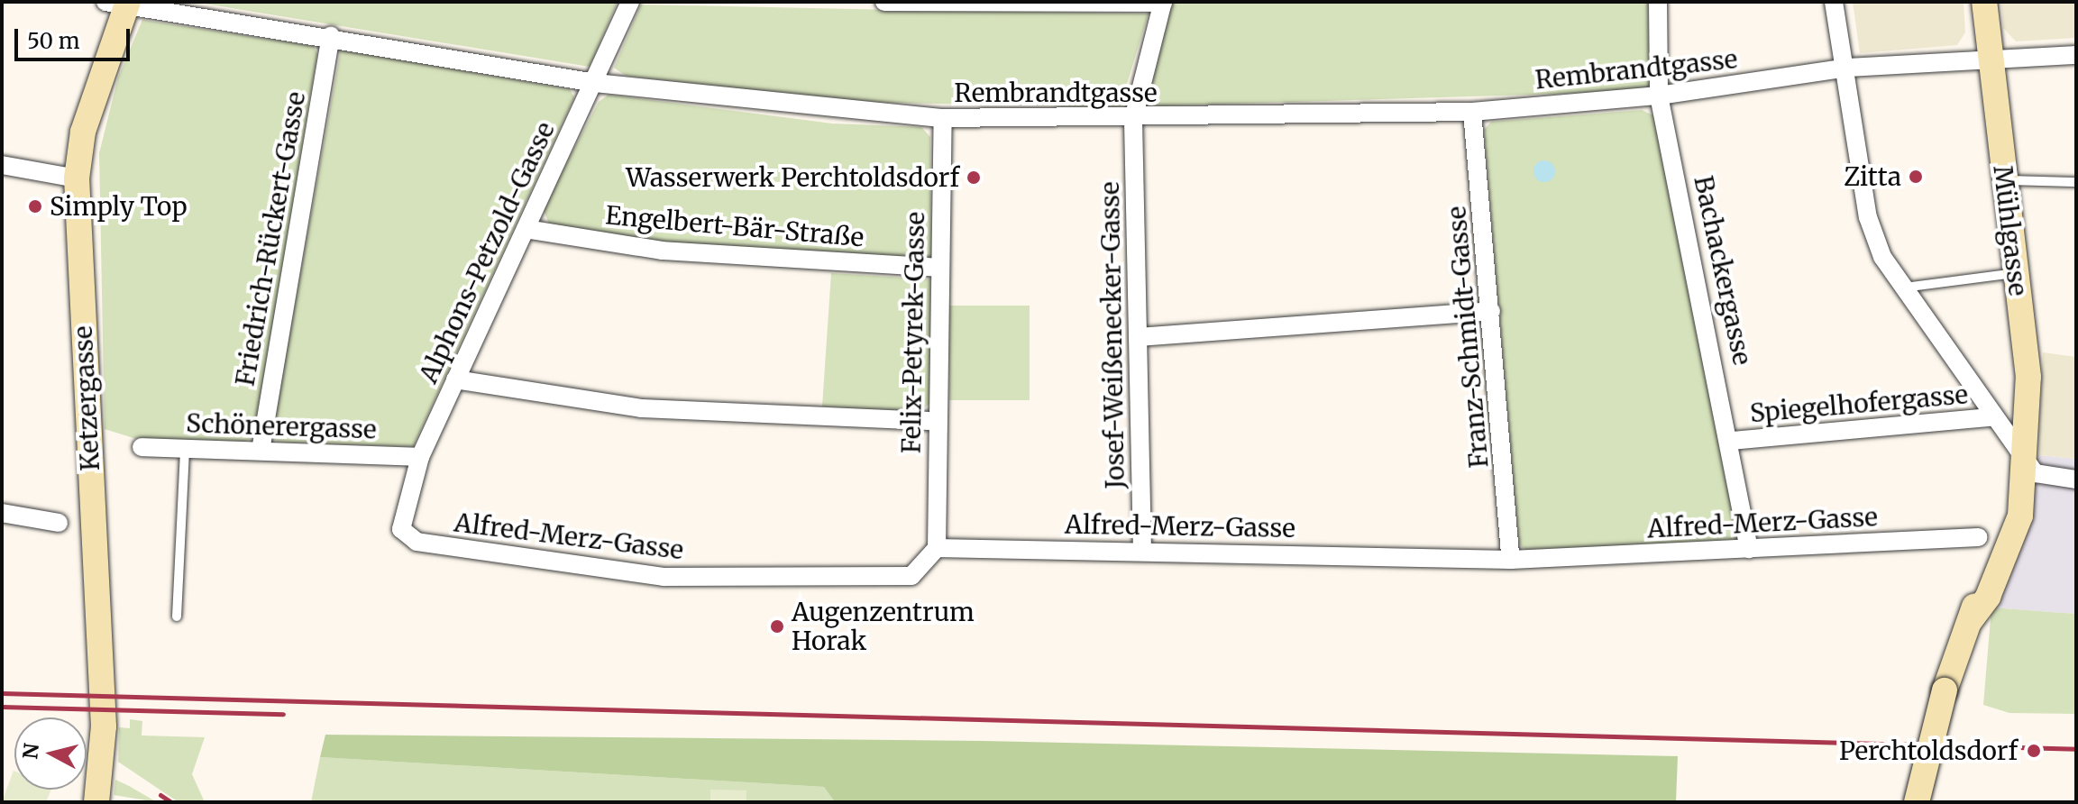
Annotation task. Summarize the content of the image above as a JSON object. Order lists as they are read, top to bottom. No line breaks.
{"streets":{"street":["Rembrandtgasse","Engelbert-Bär-Straße","Mühlgasse","Friedrich-Rückert-Gasse","Alphons-Petzold-Gasse","Bachackergasse","Felix-Petyrek-Gasse","Josef-Weißenecker-Gasse","Franz-Schmidt-Gasse","Ketzergasse","Spiegelhofergasse","Schönerergasse","Alfred-Merz-Gasse"]},"crossings":[["Rembrandtgasse","Mühlgasse"],["Rembrandtgasse","Friedrich-Rückert-Gasse"],["Rembrandtgasse","Alphons-Petzold-Gasse"],["Rembrandtgasse","Bachackergasse"],["Rembrandtgasse","Felix-Petyrek-Gasse"],["Rembrandtgasse","Josef-Weißenecker-Gasse"],["Rembrandtgasse","Franz-Schmidt-Gasse"],["Rembrandtgasse","Ketzergasse"],["Engelbert-Bär-Straße","Alphons-Petzold-Gasse"],["Engelbert-Bär-Straße","Felix-Petyrek-Gasse"],["Friedrich-Rückert-Gasse","Schönerergasse"],["Alphons-Petzold-Gasse","Schönerergasse"],["Alphons-Petzold-Gasse","Alfred-Merz-Gasse"],["Bachackergasse","Spiegelhofergasse"],["Bachackergasse","Alfred-Merz-Gasse"],["Felix-Petyrek-Gasse","Alfred-Merz-Gasse"],["Josef-Weißenecker-Gasse","Alfred-Merz-Gasse"],["Franz-Schmidt-Gasse","Alfred-Merz-Gasse"]],"places":["Zitta","Wasserwerk Perchtoldsdorf","Simply Top","Augenzentrum Horak","Perchtoldsdorf"],"scale_bar":"50 m","north":"left"}
